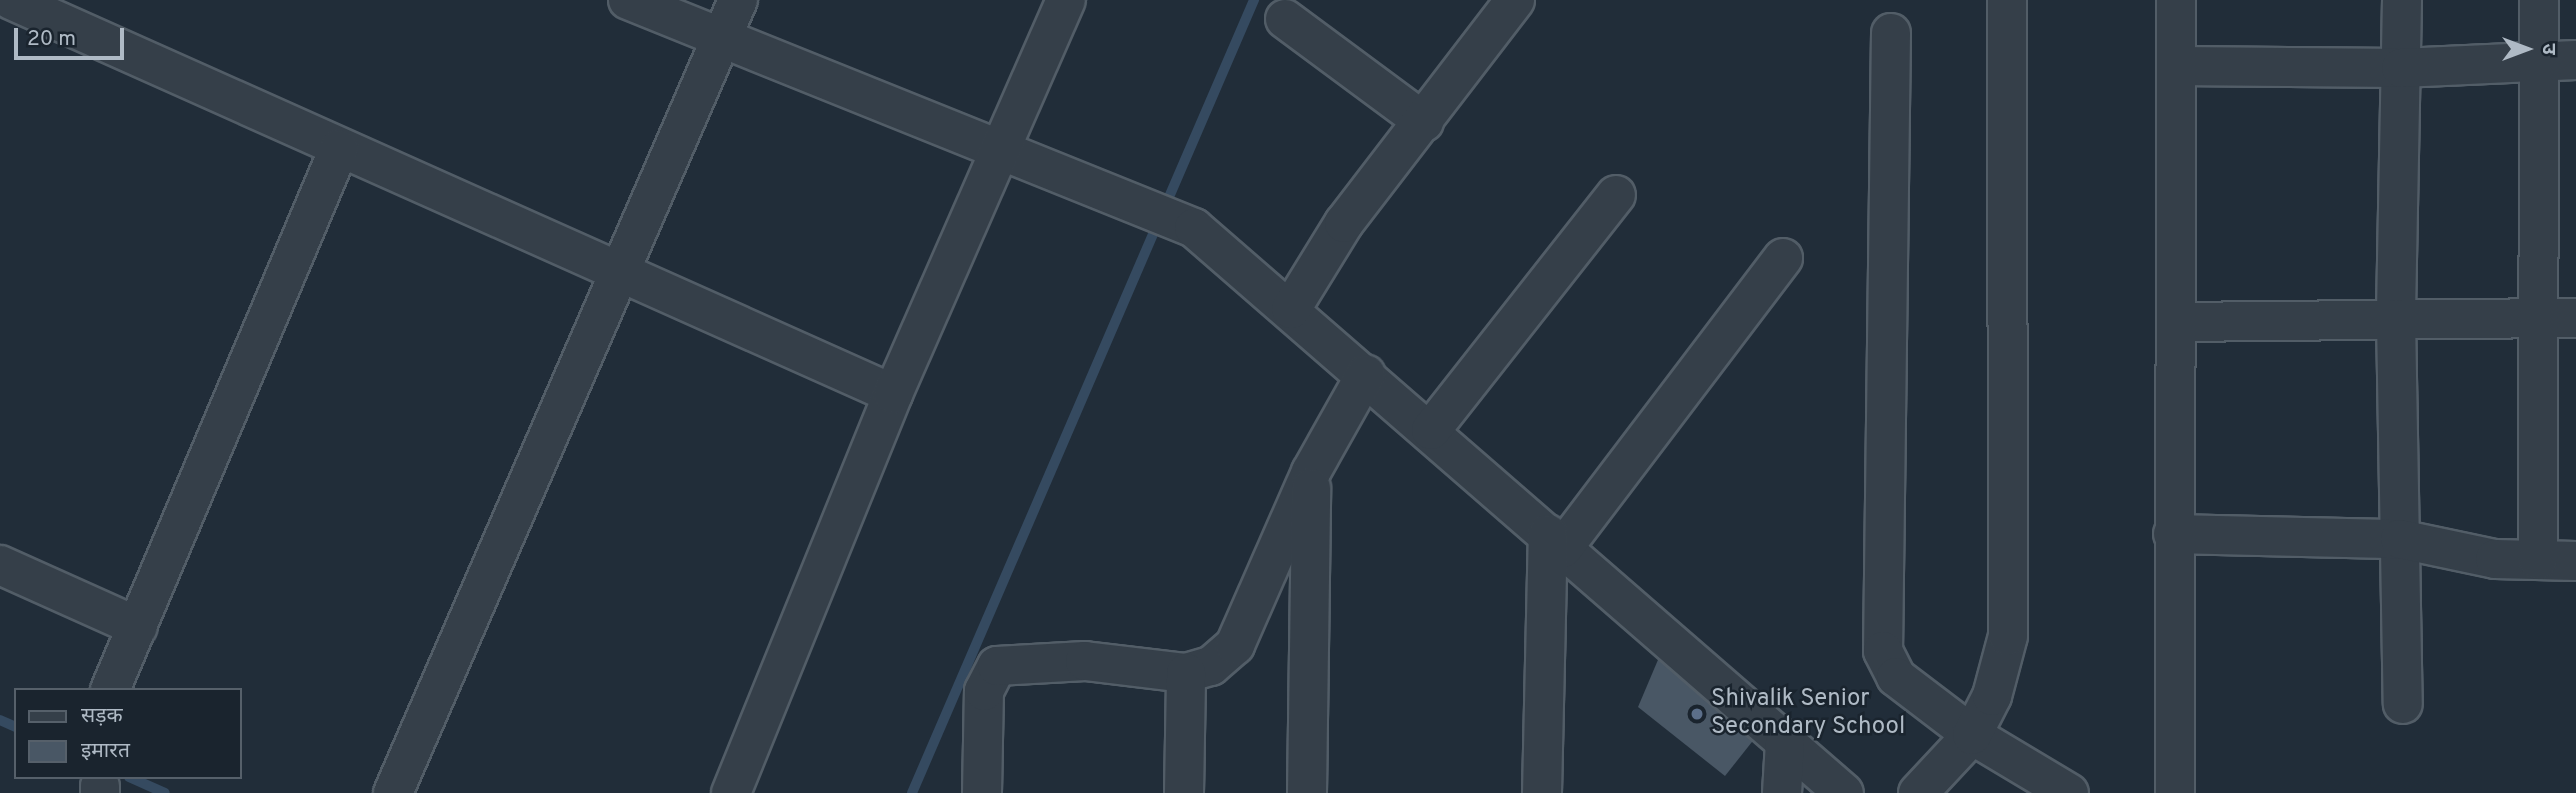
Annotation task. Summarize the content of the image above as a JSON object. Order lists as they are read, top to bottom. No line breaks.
{"places":["Shivalik Senior Secondary School"],"legend":["सड़क","इमारत"],"scale_bar":"20 m","north":"right"}
